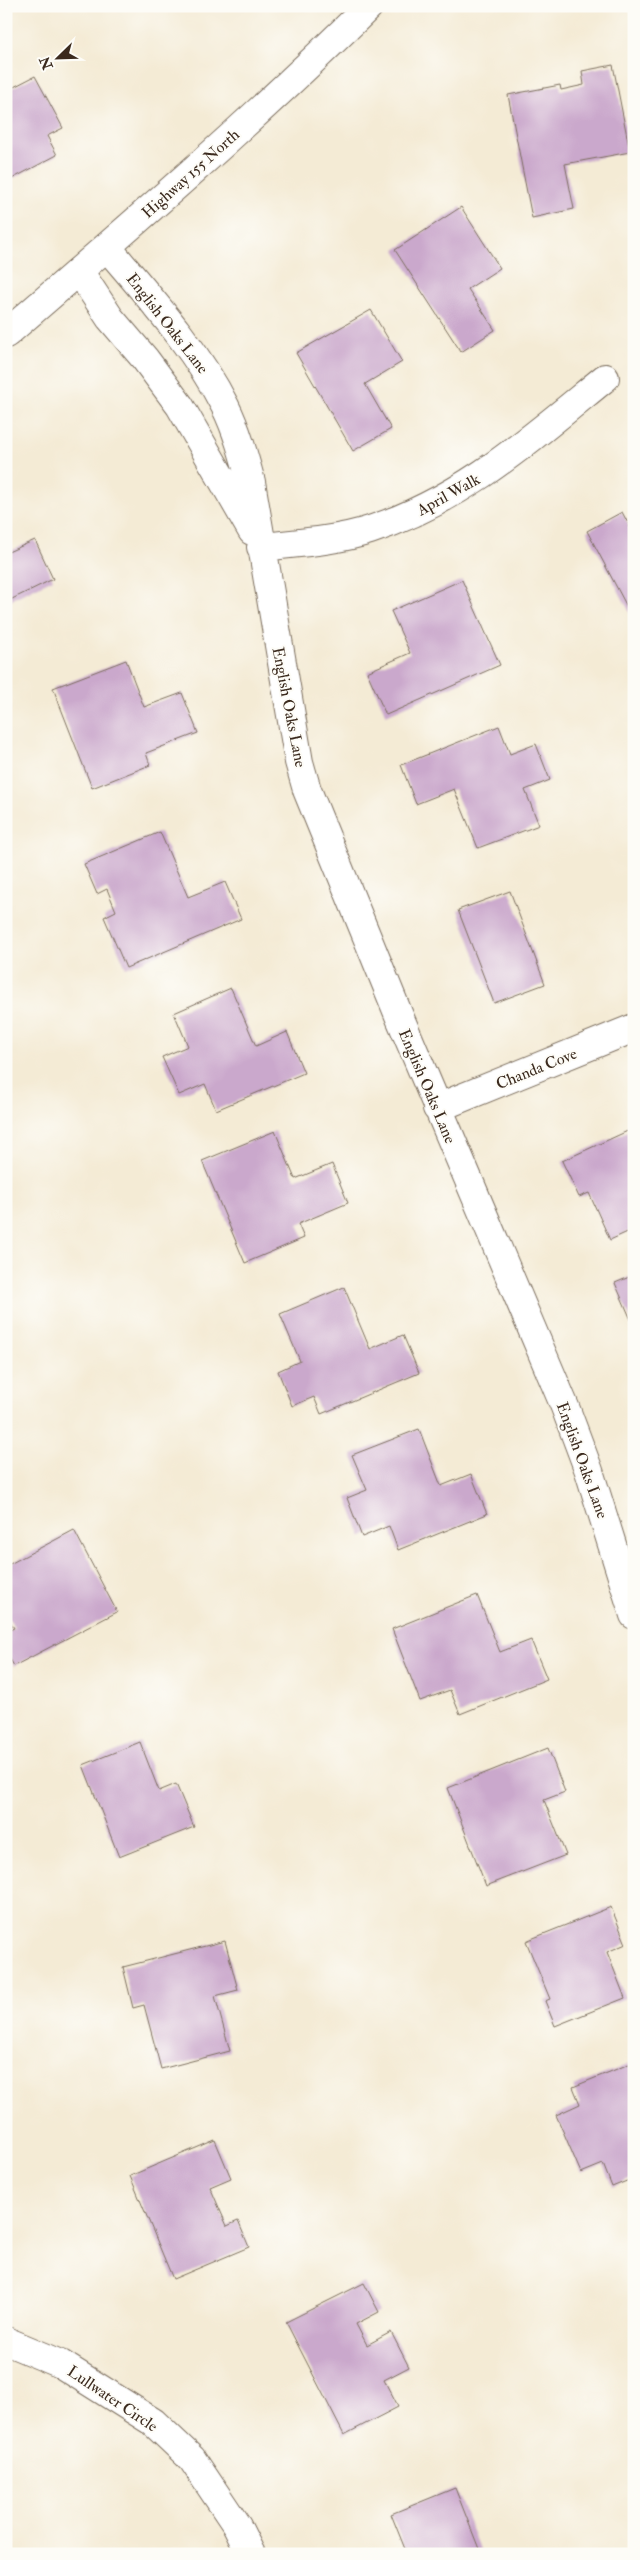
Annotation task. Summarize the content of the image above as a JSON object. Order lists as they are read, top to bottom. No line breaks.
{"streets":{"street":["Highway 155 North","English Oaks Lane","April Walk","Chanda Cove","Lullwater Circle"]},"crossings":[["Highway 155 North","English Oaks Lane"],["English Oaks Lane","April Walk"],["English Oaks Lane","Chanda Cove"]],"north":"bottom left"}
